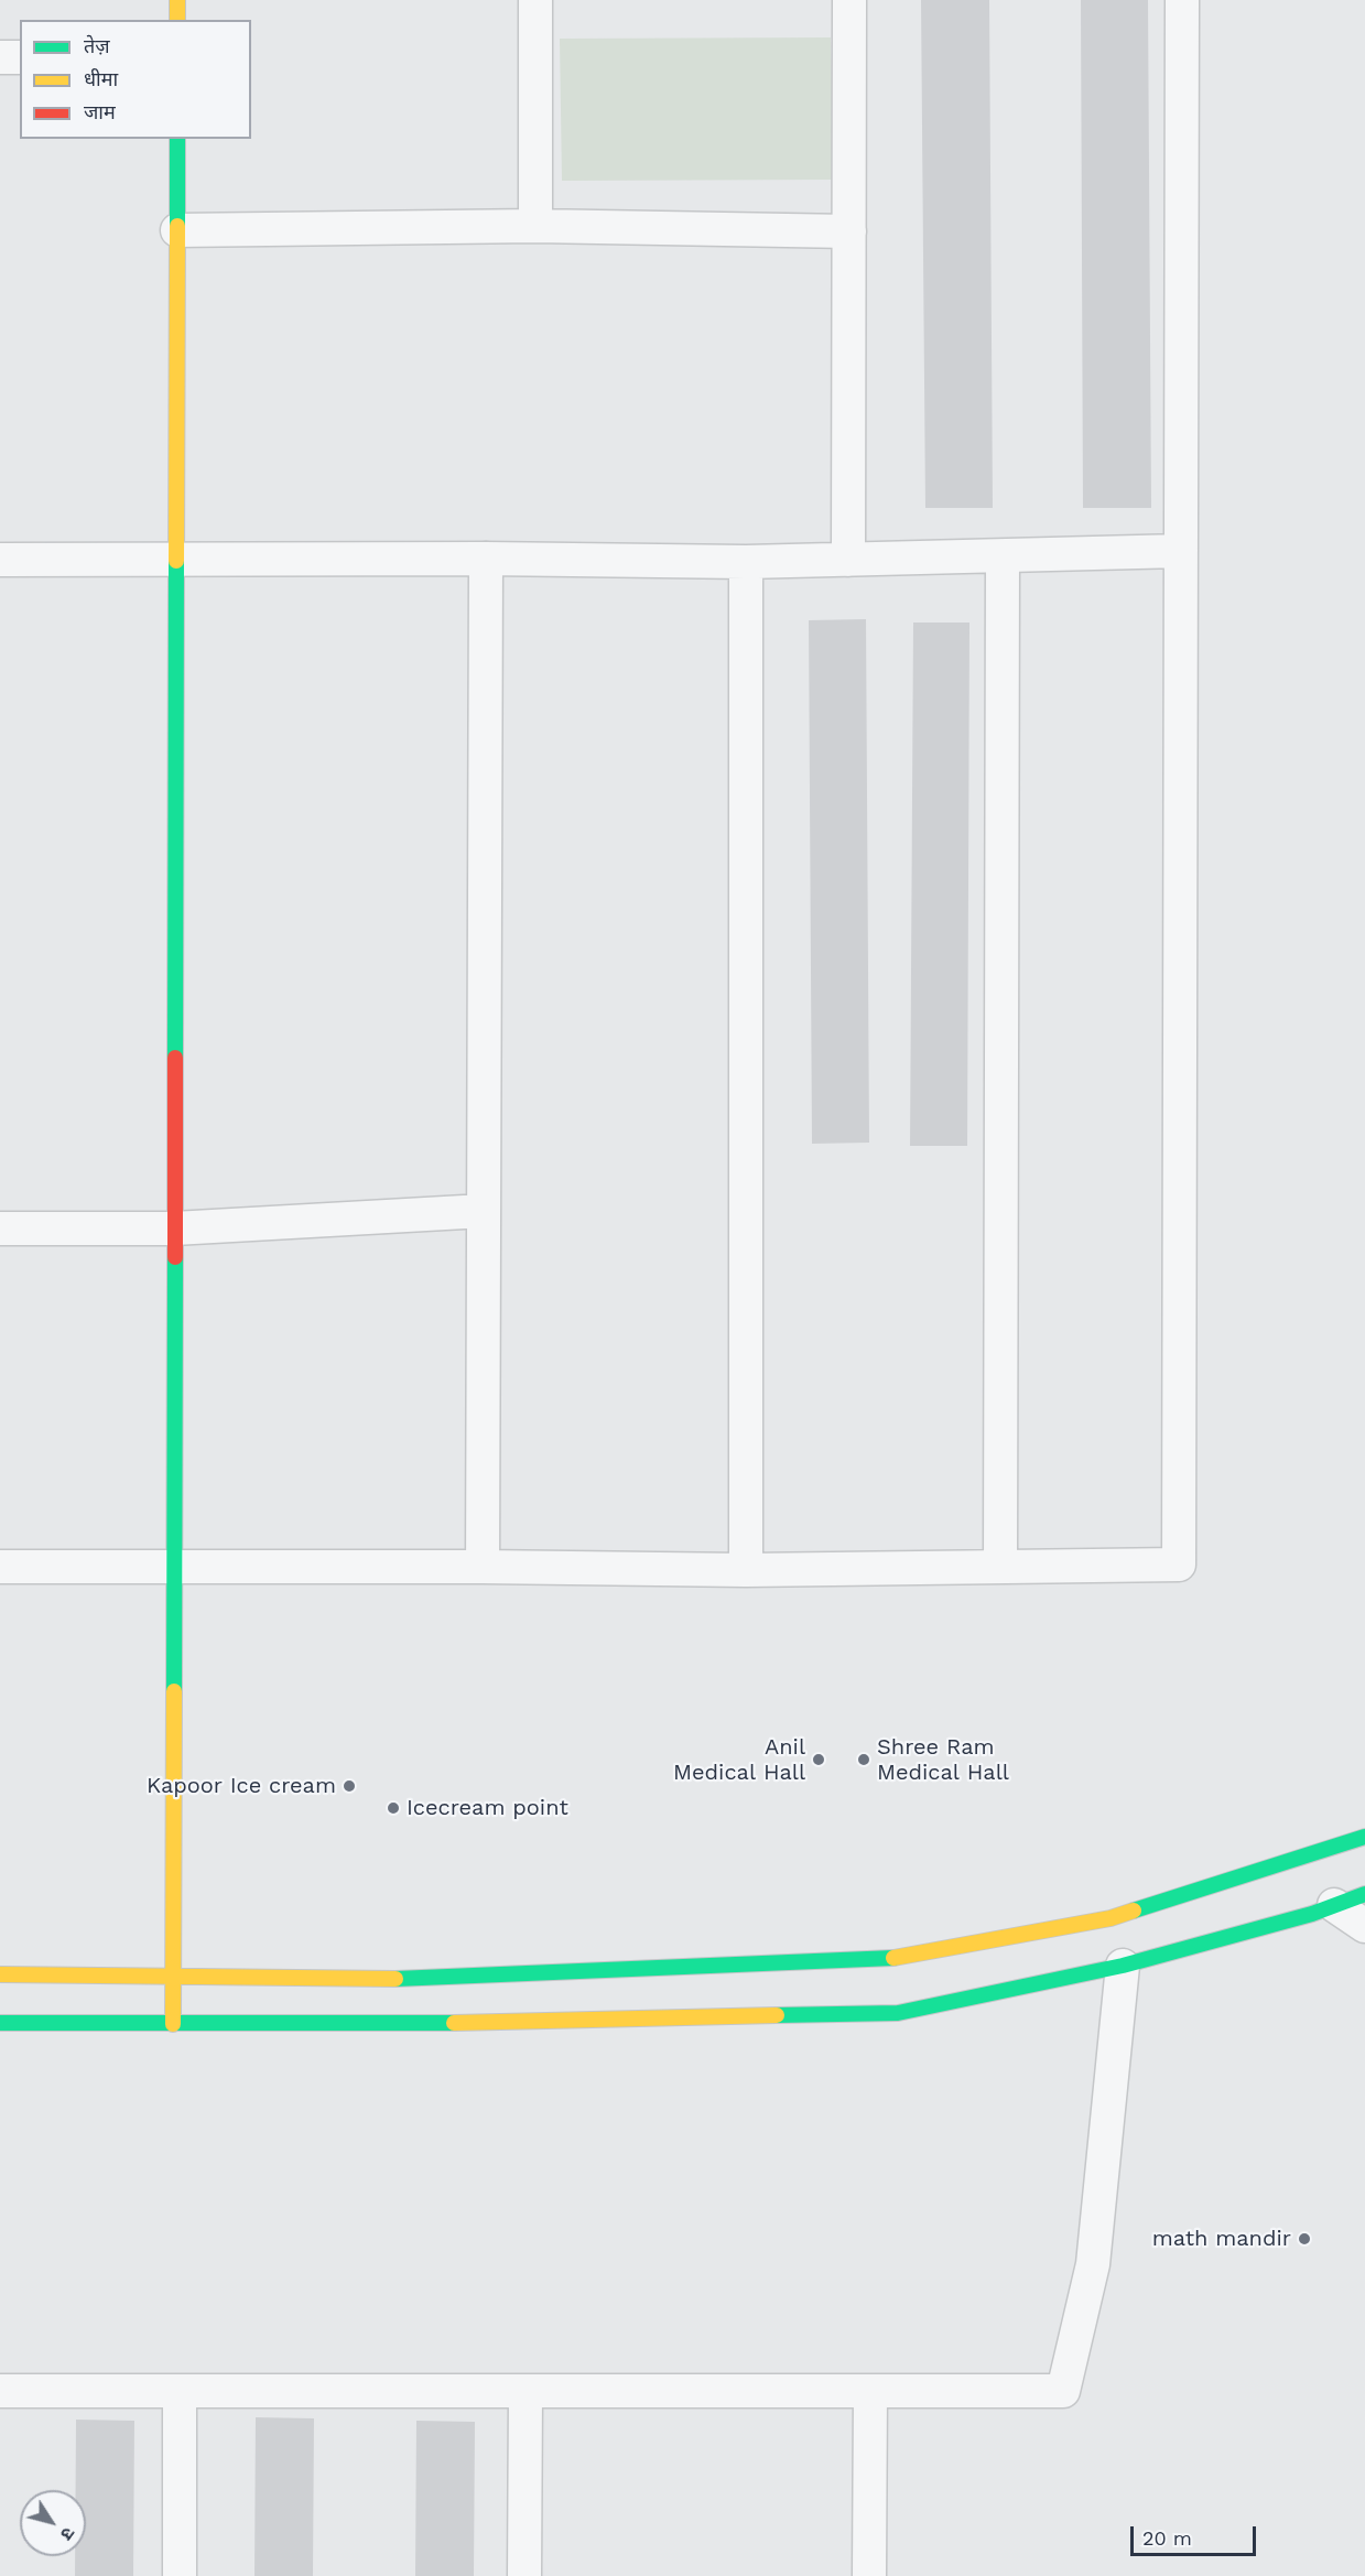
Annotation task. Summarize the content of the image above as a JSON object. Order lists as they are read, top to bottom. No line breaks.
{"places":["Anil Medical Hall","Shree Ram Medical Hall","Kapoor Ice cream","Icecream point","math mandir"],"legend":["तेज़","धीमा","जाम"],"scale_bar":"20 m","north":"bottom right"}
